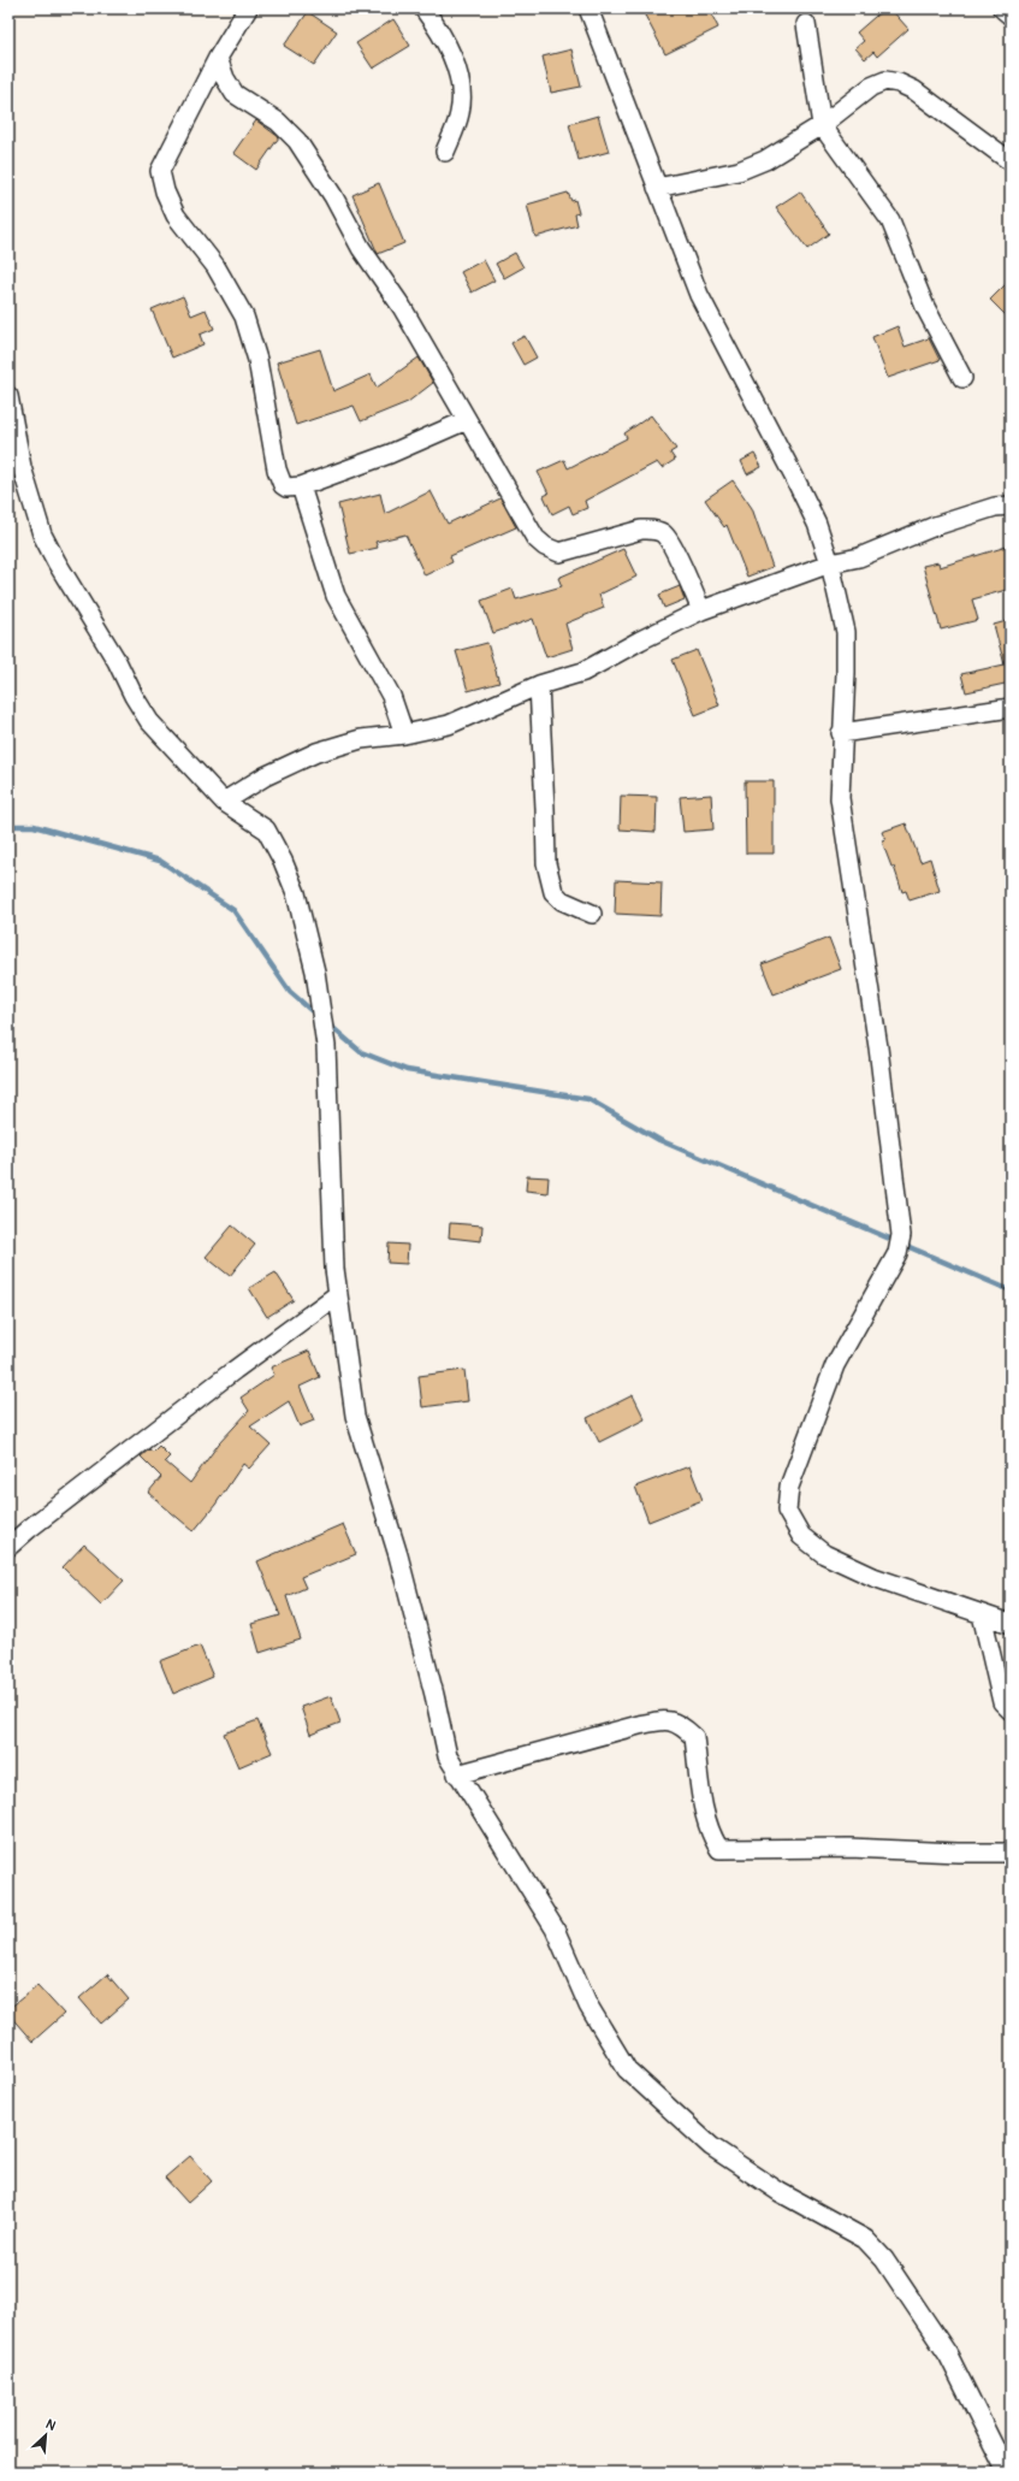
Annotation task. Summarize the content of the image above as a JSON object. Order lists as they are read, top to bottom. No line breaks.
{"north":"top right"}
